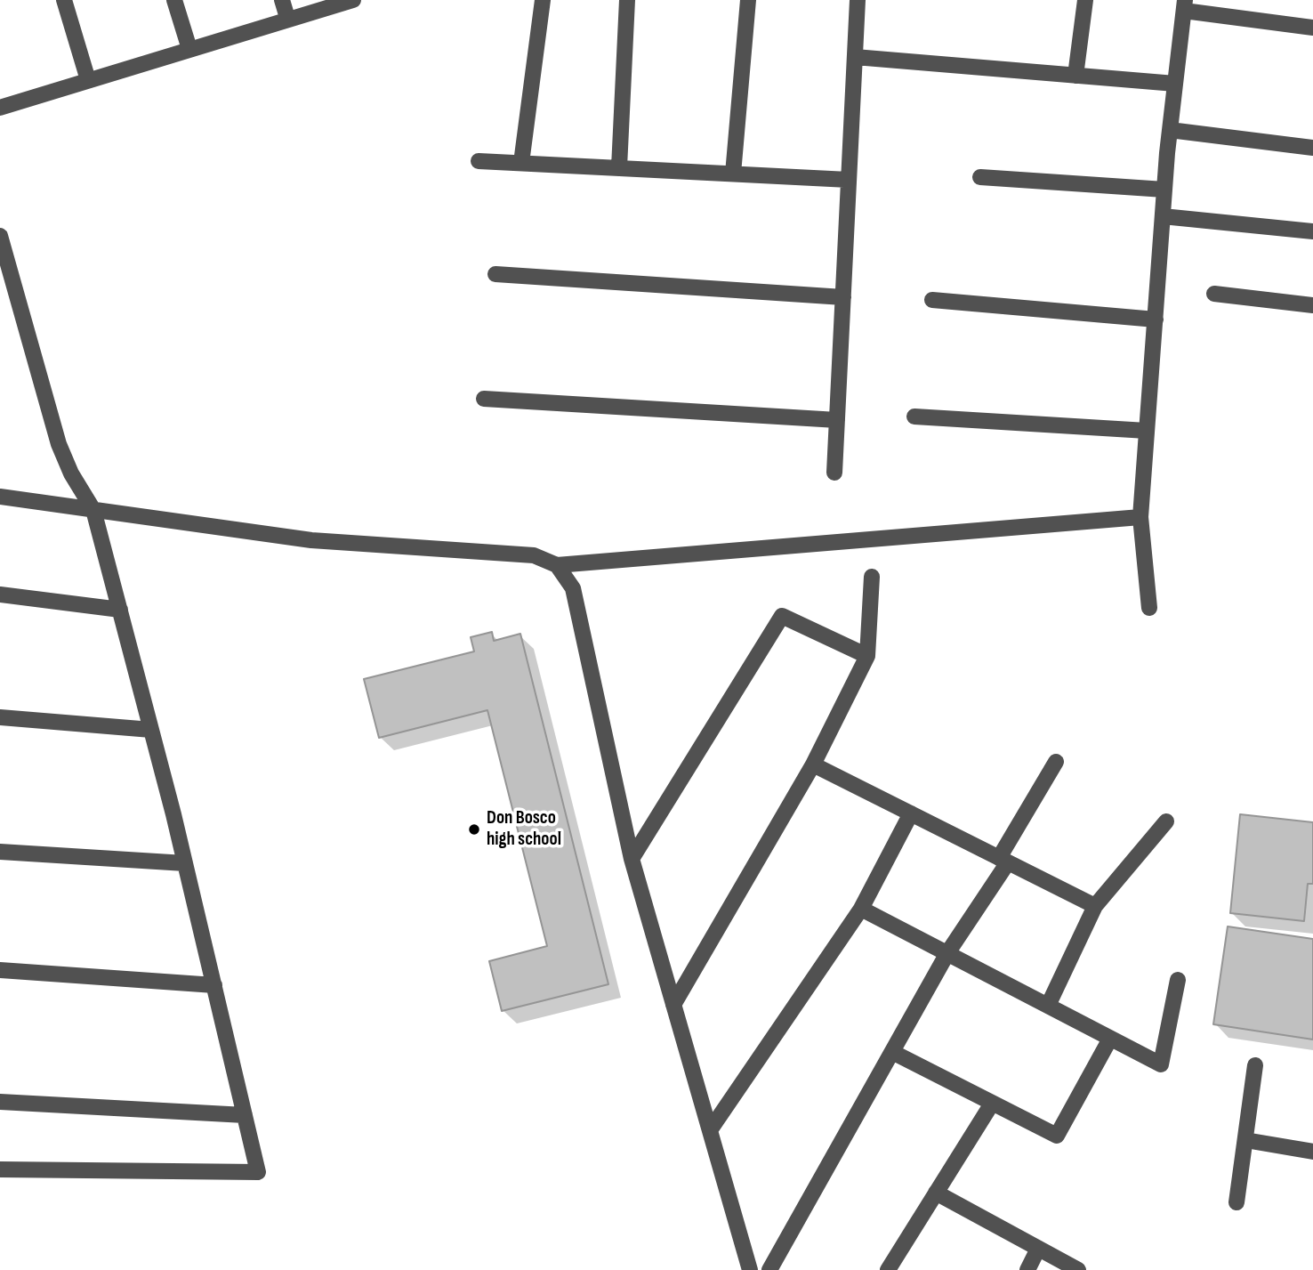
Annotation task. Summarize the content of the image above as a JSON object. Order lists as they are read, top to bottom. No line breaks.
{"places":["Don Bosco high school"]}
